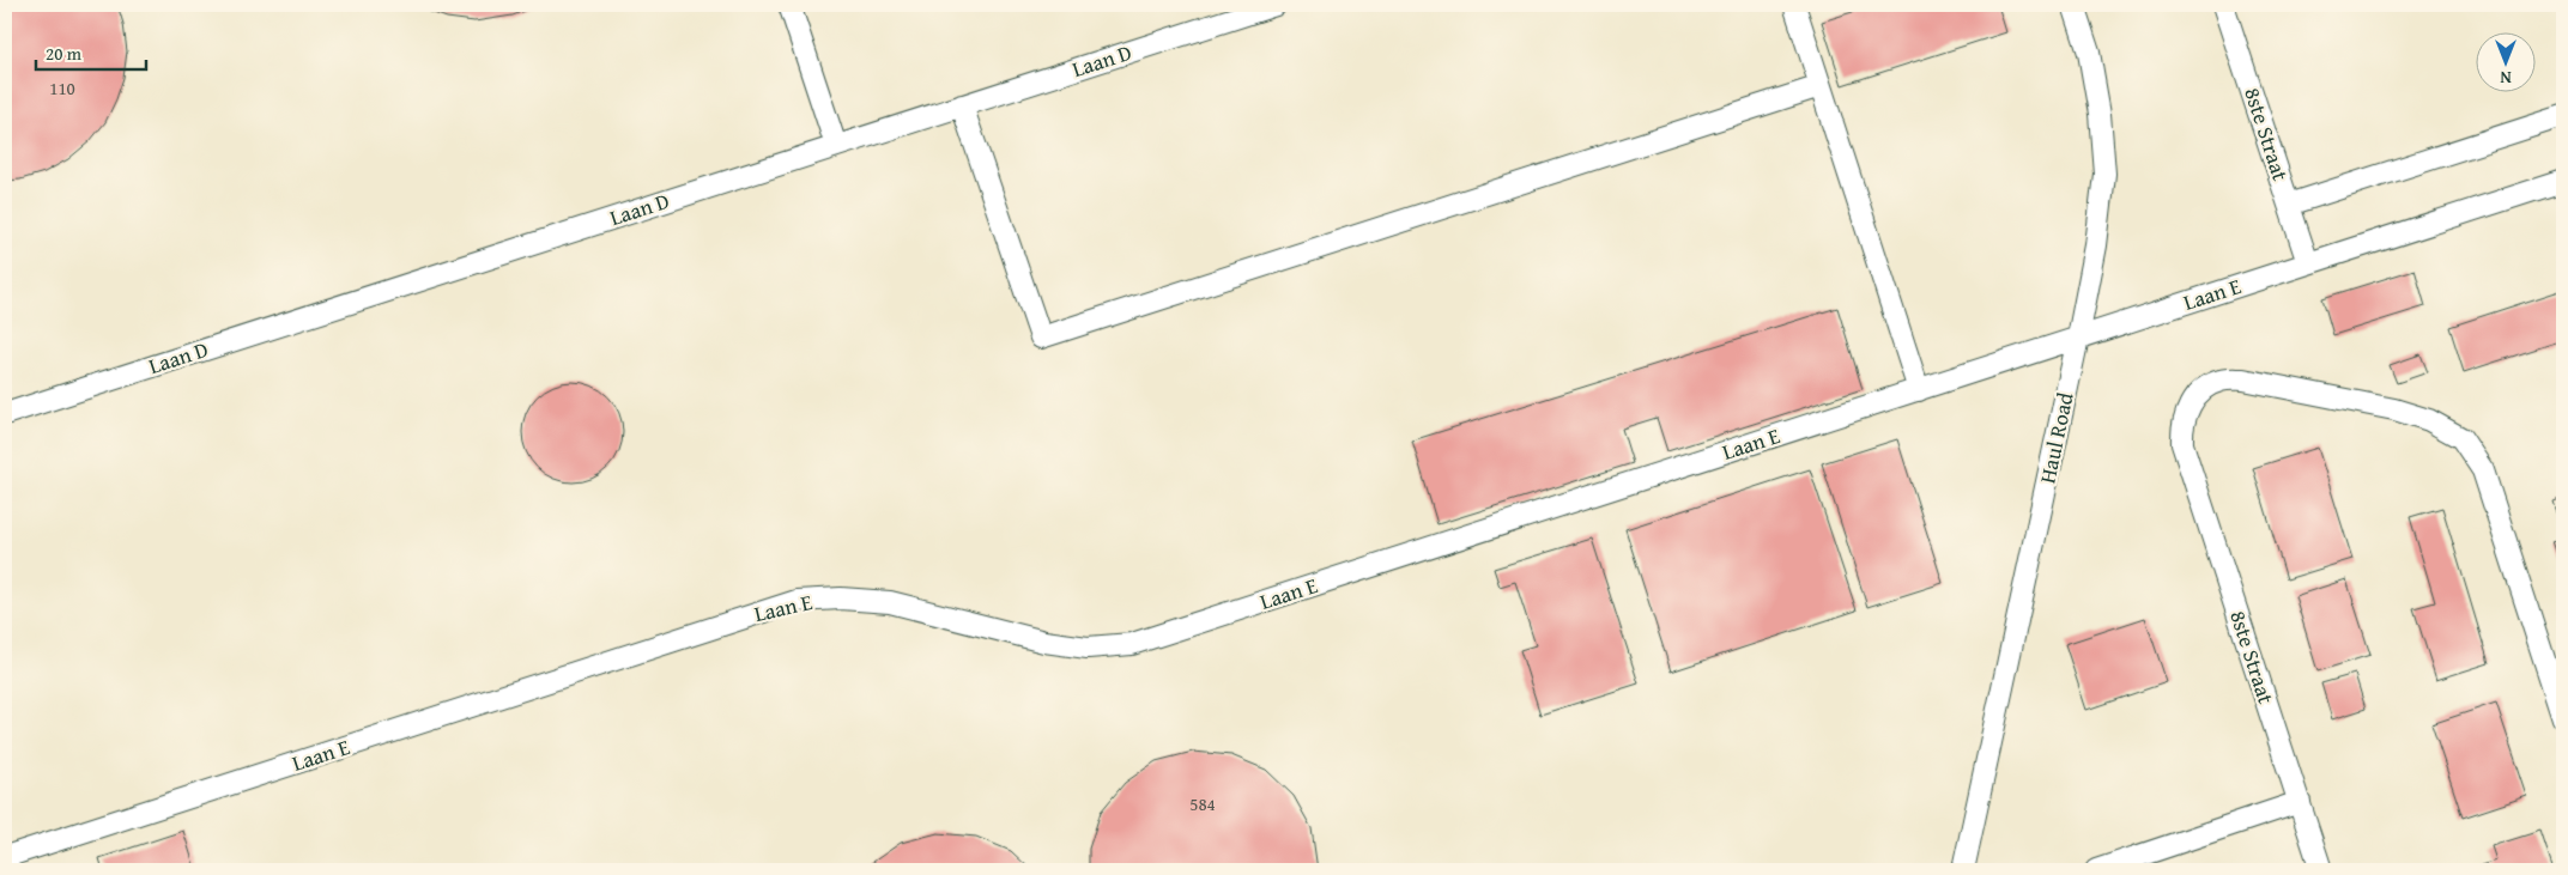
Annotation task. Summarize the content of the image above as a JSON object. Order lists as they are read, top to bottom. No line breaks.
{"streets":{"lane":["Laan D","8ste Straat","Laan E","Haul Road"]},"crossings":[["8ste Straat","Laan E"],["Laan E","Haul Road"]],"house_numbers":["110","584"],"scale_bar":"20 m","north":"bottom"}
